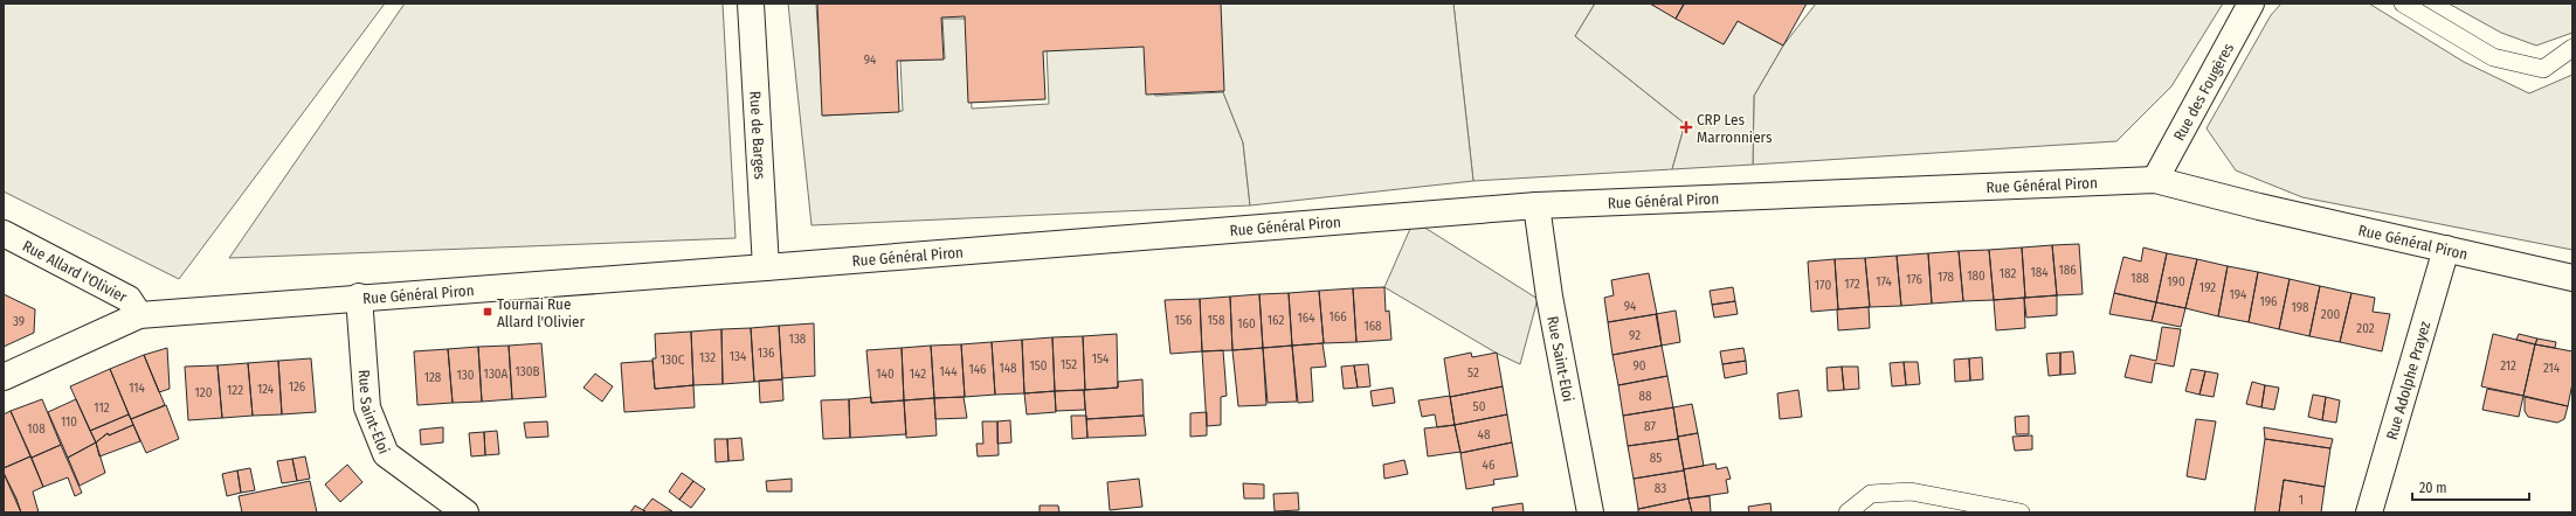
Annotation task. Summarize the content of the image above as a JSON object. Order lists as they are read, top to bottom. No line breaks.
{"streets":{"street":["Rue des Fougères","Rue de Barges","Rue Général Piron","Rue Allard l'Olivier","Rue Saint-Eloi","Rue Adolphe Prayez"]},"crossings":[["Rue des Fougères","Rue Général Piron"],["Rue de Barges","Rue Général Piron"],["Rue Général Piron","Rue Allard l'Olivier"],["Rue Général Piron","Rue Saint-Eloi"],["Rue Général Piron","Rue Adolphe Prayez"]],"places":{"health":["CRP Les Marronniers"],"transit":["Tournai Rue Allard l'Olivier"]},"house_numbers":["94","186","184","182","180","178","188","176","174","190","172","170","192","194","196","94","198","200","166","164","156","158","162","39","160","168","202","92","138","136","134","132","154","130C","152","150","90","212","148","214","146","130B","144","52","130A","140","142","130","128","126","114","124","122","120","88","50","112","110","87","108","48","85","46","83","1"],"scale_bar":"20 m"}
